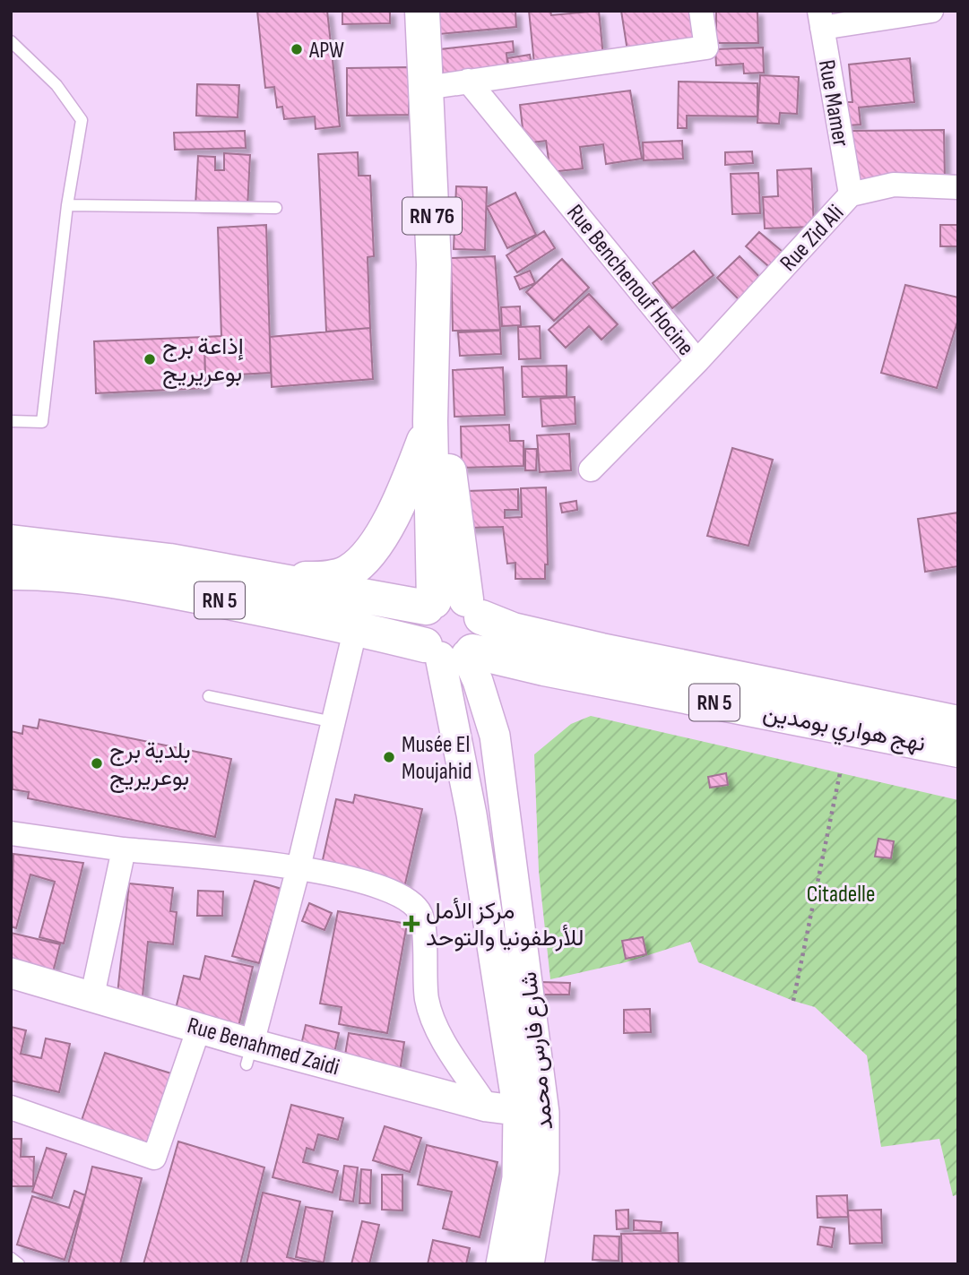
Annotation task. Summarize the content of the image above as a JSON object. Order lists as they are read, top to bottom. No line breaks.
{"streets":{"main road":["RN 76","RN 5","نهج هواري بومدين"],"street":["Rue Mamer","Rue Zid Ali","Rue Benchenouf Hocine","Rue Benahmed Zaidi","شارع فارس محمد"]},"crossings":[["Rue Mamer","Rue Zid Ali"],["Rue Zid Ali","Rue Benchenouf Hocine"],["نهج هواري بومدين","شارع فارس محمد"],["Rue Benahmed Zaidi","شارع فارس محمد"]],"parks":["Citadelle"],"places":{"other":["APW","إذاعة برج بوعريريج","Musée El Moujahid","بلدية برج بوعريريج"],"health":["مركز الأمل للأرطفونيا والتوحد"]}}
